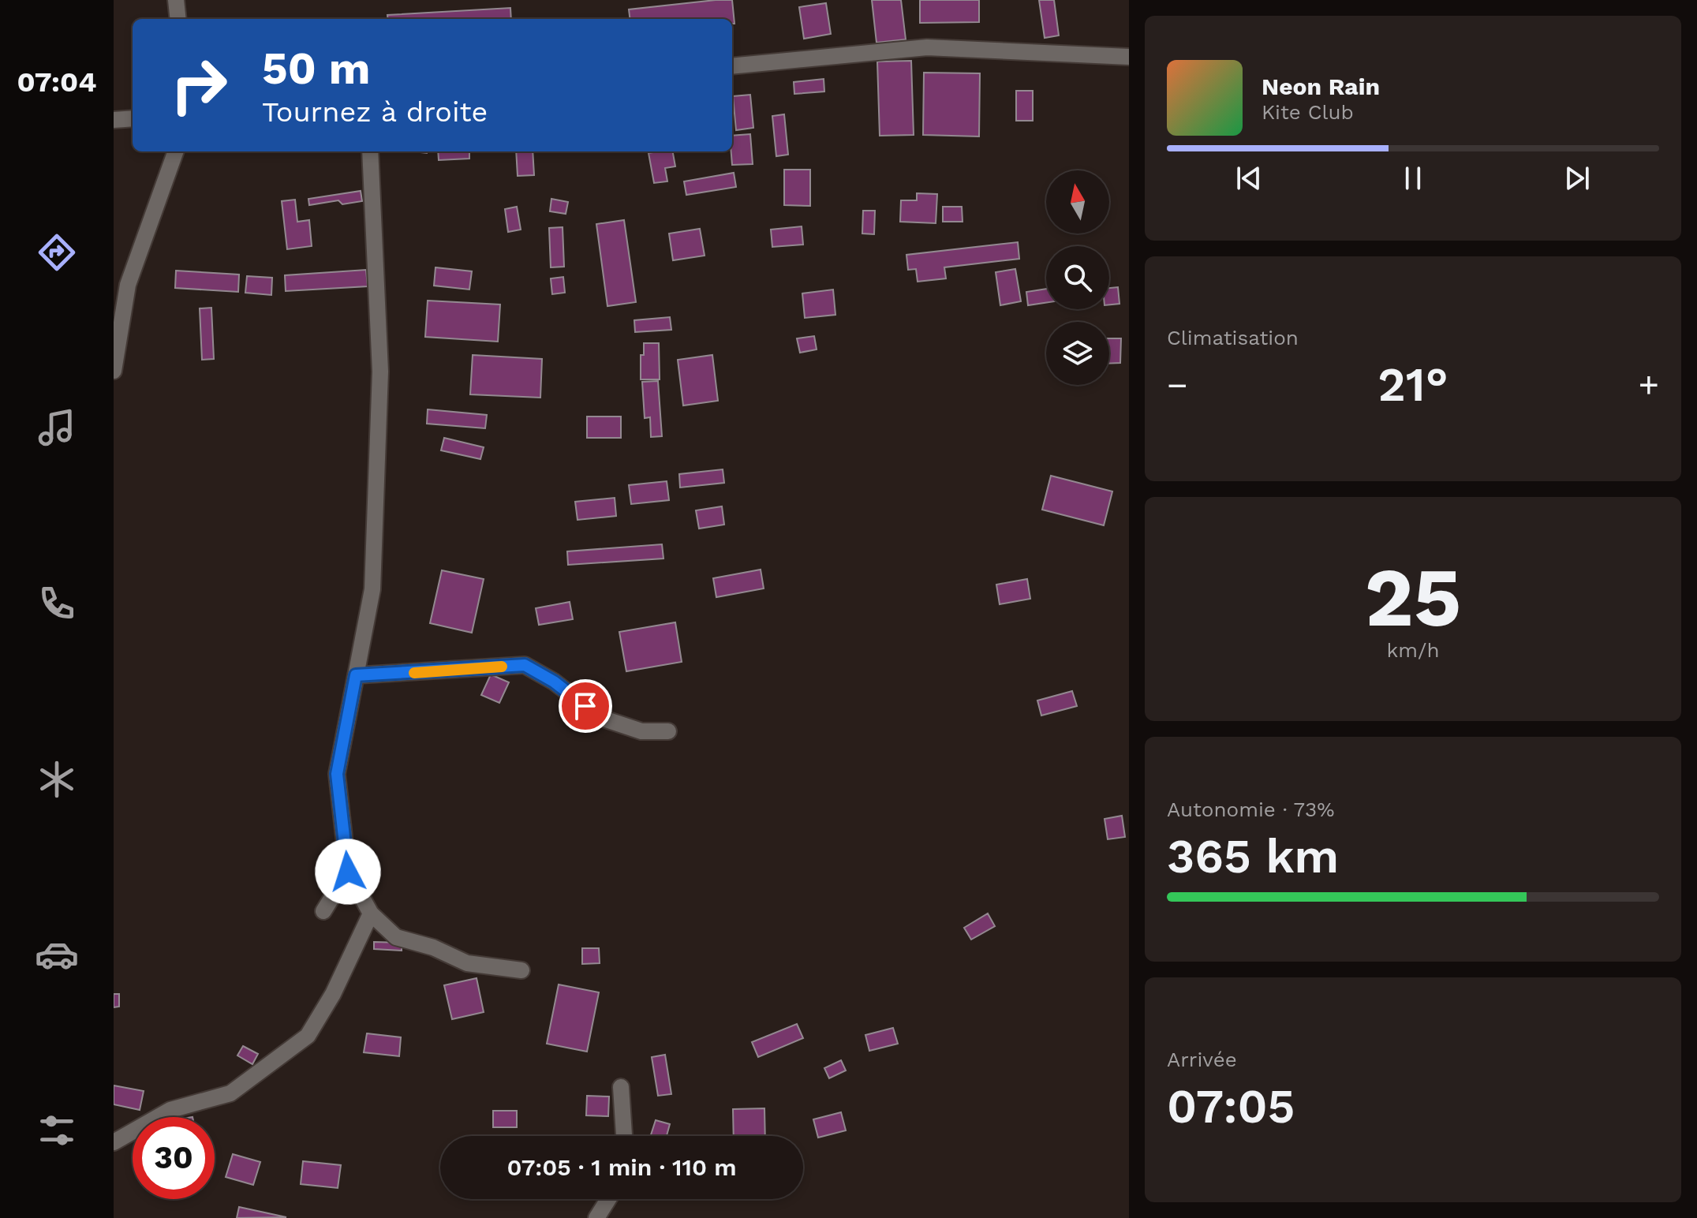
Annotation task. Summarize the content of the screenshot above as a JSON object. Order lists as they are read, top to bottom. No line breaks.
{"north":"top","page":{"tabs":"07:04","turn":["50 m","Tournez à droite"],"song":["Neon Rain","Kite Club"],"tile":["Climatisation",["25","km/h"],["Autonomie · 73%","365 km"],["Arrivée","07:05"]],"heat":["−","21°","+"],"limit":"30","trip":"07:05 · 1 min · 110 m"}}
